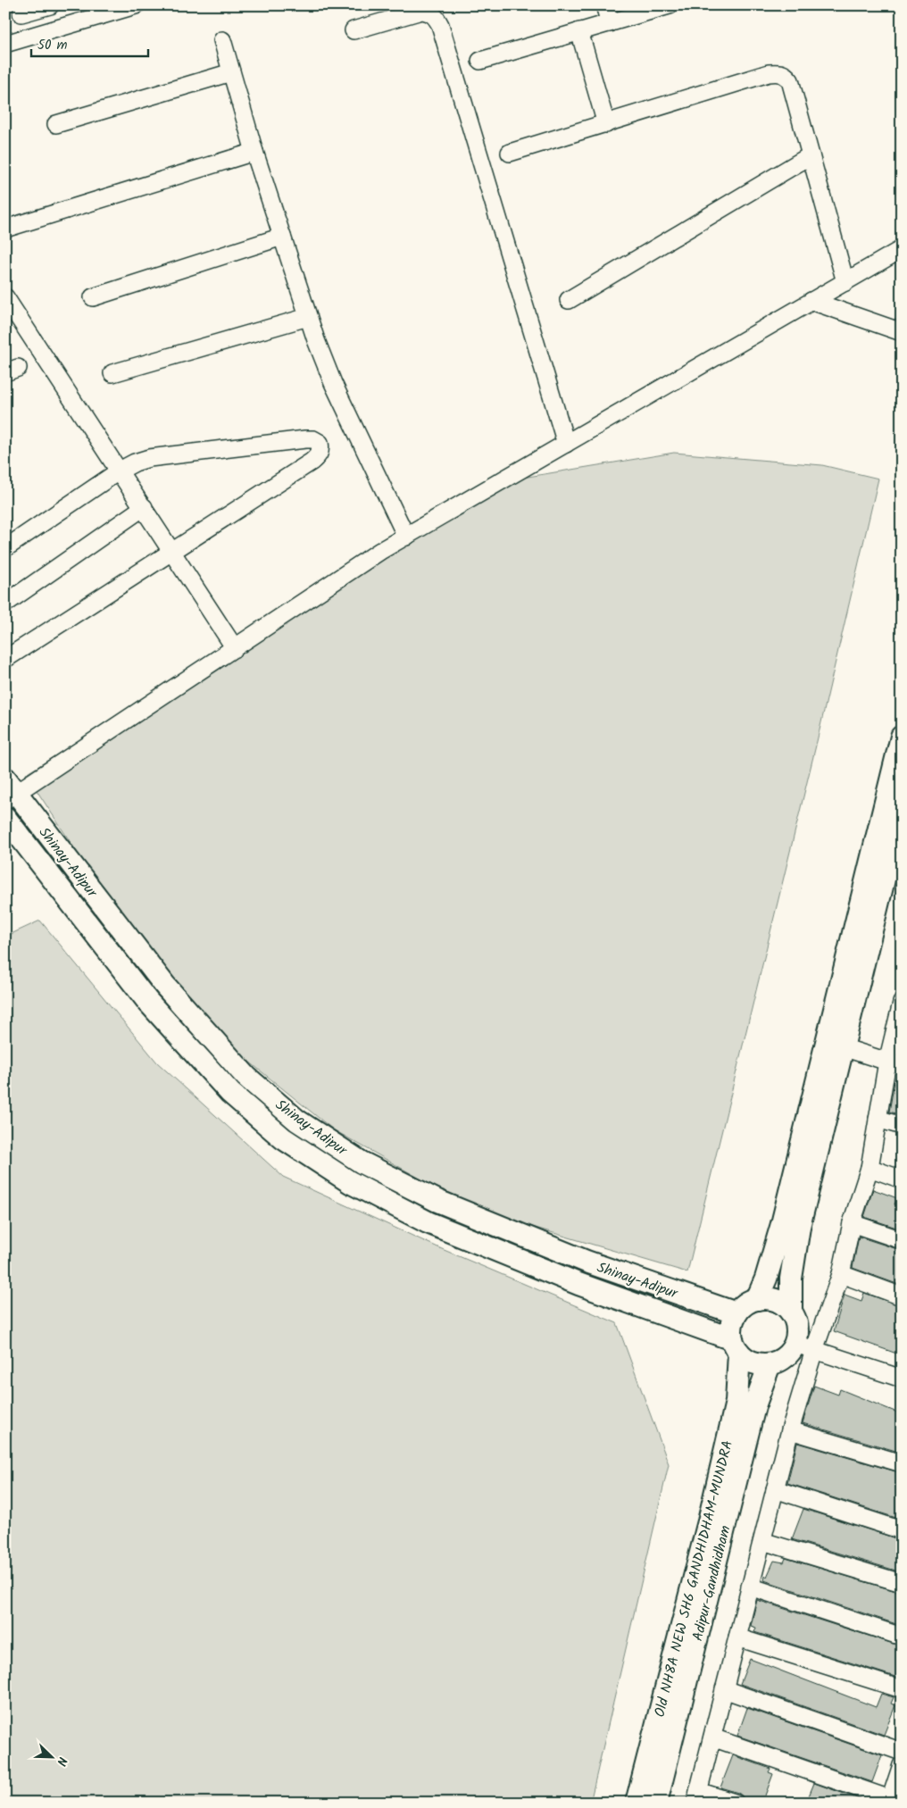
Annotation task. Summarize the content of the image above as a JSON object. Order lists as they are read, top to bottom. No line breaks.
{"streets":{"main road":["Shinay-Adipur","Old NH8A NEW SH6 GANDHIDHAM-MUNDRA","Adipur-Gandhidham"]},"crossings":[["Shinay-Adipur","Old NH8A NEW SH6 GANDHIDHAM-MUNDRA"],["Shinay-Adipur","Adipur-Gandhidham"],["Old NH8A NEW SH6 GANDHIDHAM-MUNDRA","Adipur-Gandhidham"]],"scale_bar":"50 m","north":"bottom right"}
